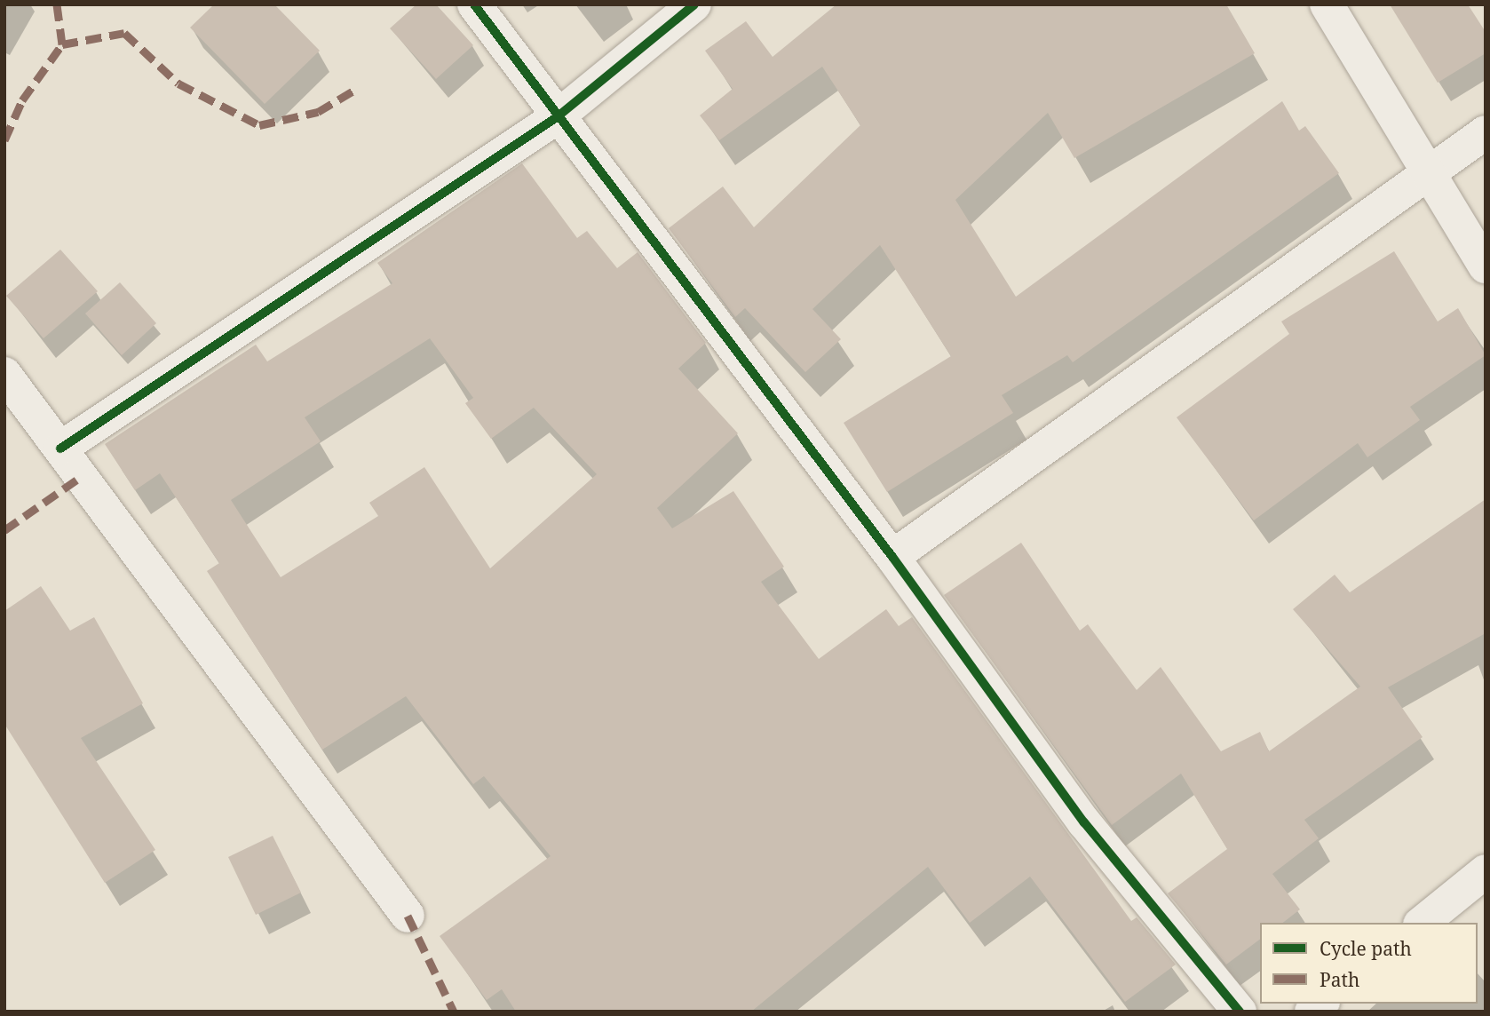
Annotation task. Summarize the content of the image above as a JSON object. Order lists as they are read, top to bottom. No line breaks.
{"legend":["Cycle path","Path"]}
